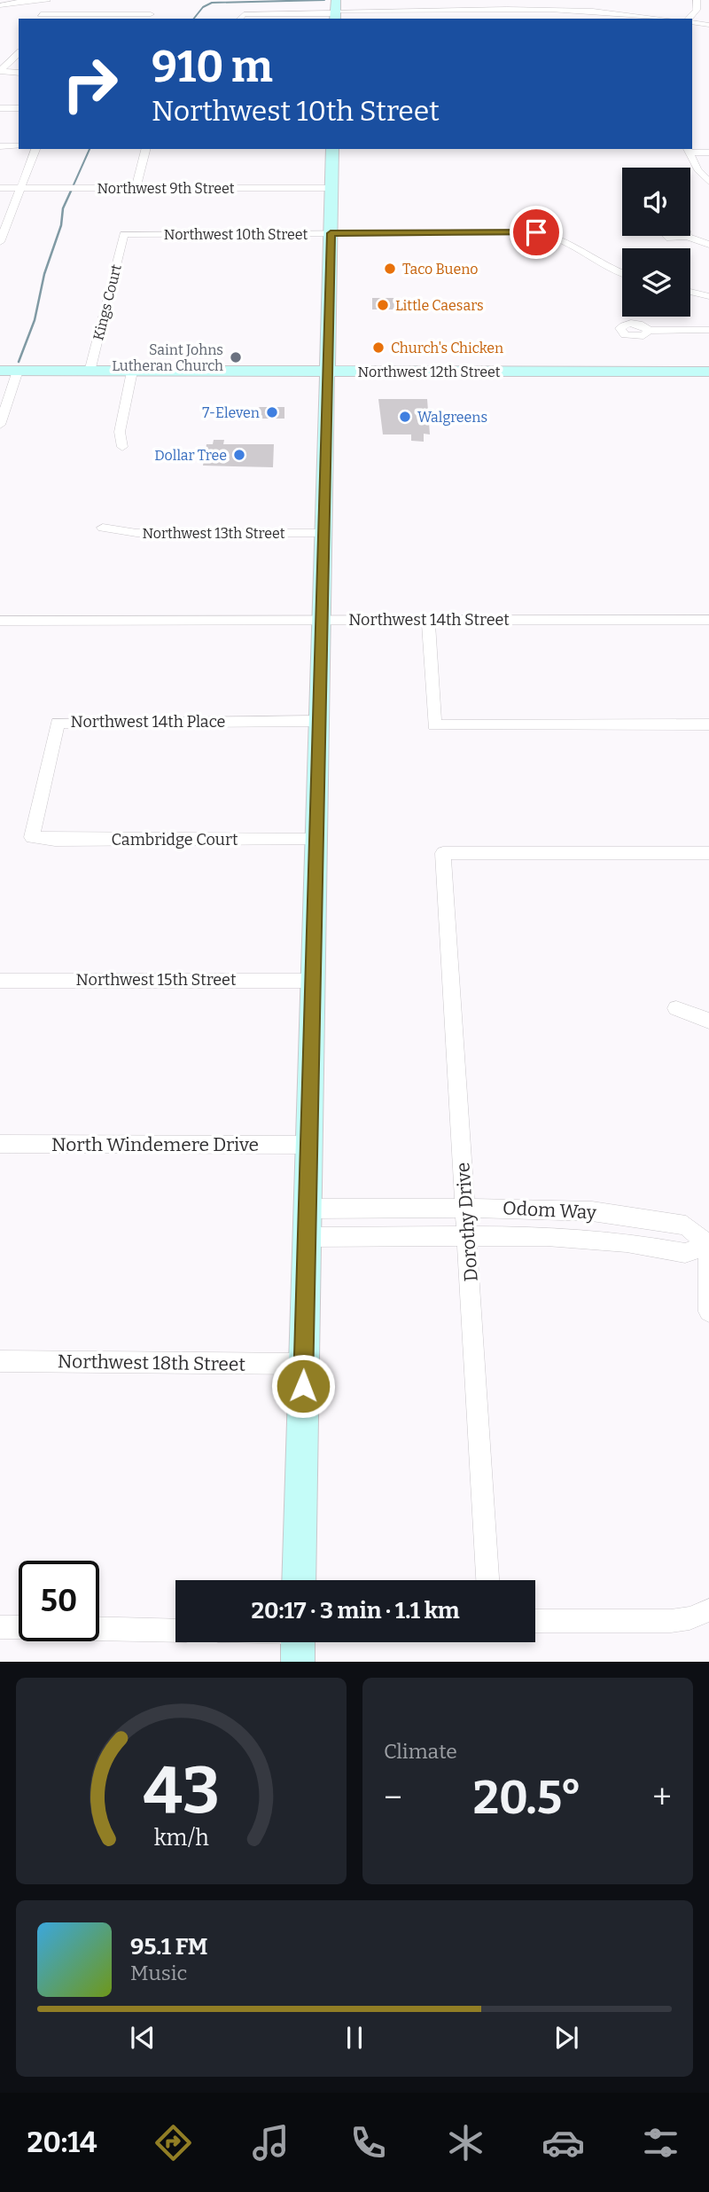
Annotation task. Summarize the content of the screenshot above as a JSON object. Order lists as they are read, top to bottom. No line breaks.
{"streets":{"main road":["Northwest 12th Street"],"street":["Northwest 9th Street","Northwest 10th Street","Kings Court","Northwest 13th Street","Northwest 14th Street","Northwest 14th Place","Cambridge Court","Northwest 15th Street","North Windemere Drive","Odom Way","Dorothy Drive","Northwest 18th Street"]},"crossings":[["Northwest 10th Street","Kings Court"],["Kings Court","Northwest 12th Street"],["Northwest 14th Place","Cambridge Court"],["Odom Way","Dorothy Drive"]],"places":["Taco Bueno","Little Caesars","Church's Chicken","Saint Johns Lutheran Church","7-Eleven","Walgreens","Dollar Tree"],"page":{"turn":["910 m","Northwest 10th Street"],"limit":"50","trip":"20:17 · 3 min · 1.1 km","tile":"Climate","heat":["−","20.5°","+"],"song":["95.1 FM","Music"],"tabs":"20:14","gauge":["43","km/h"]}}
